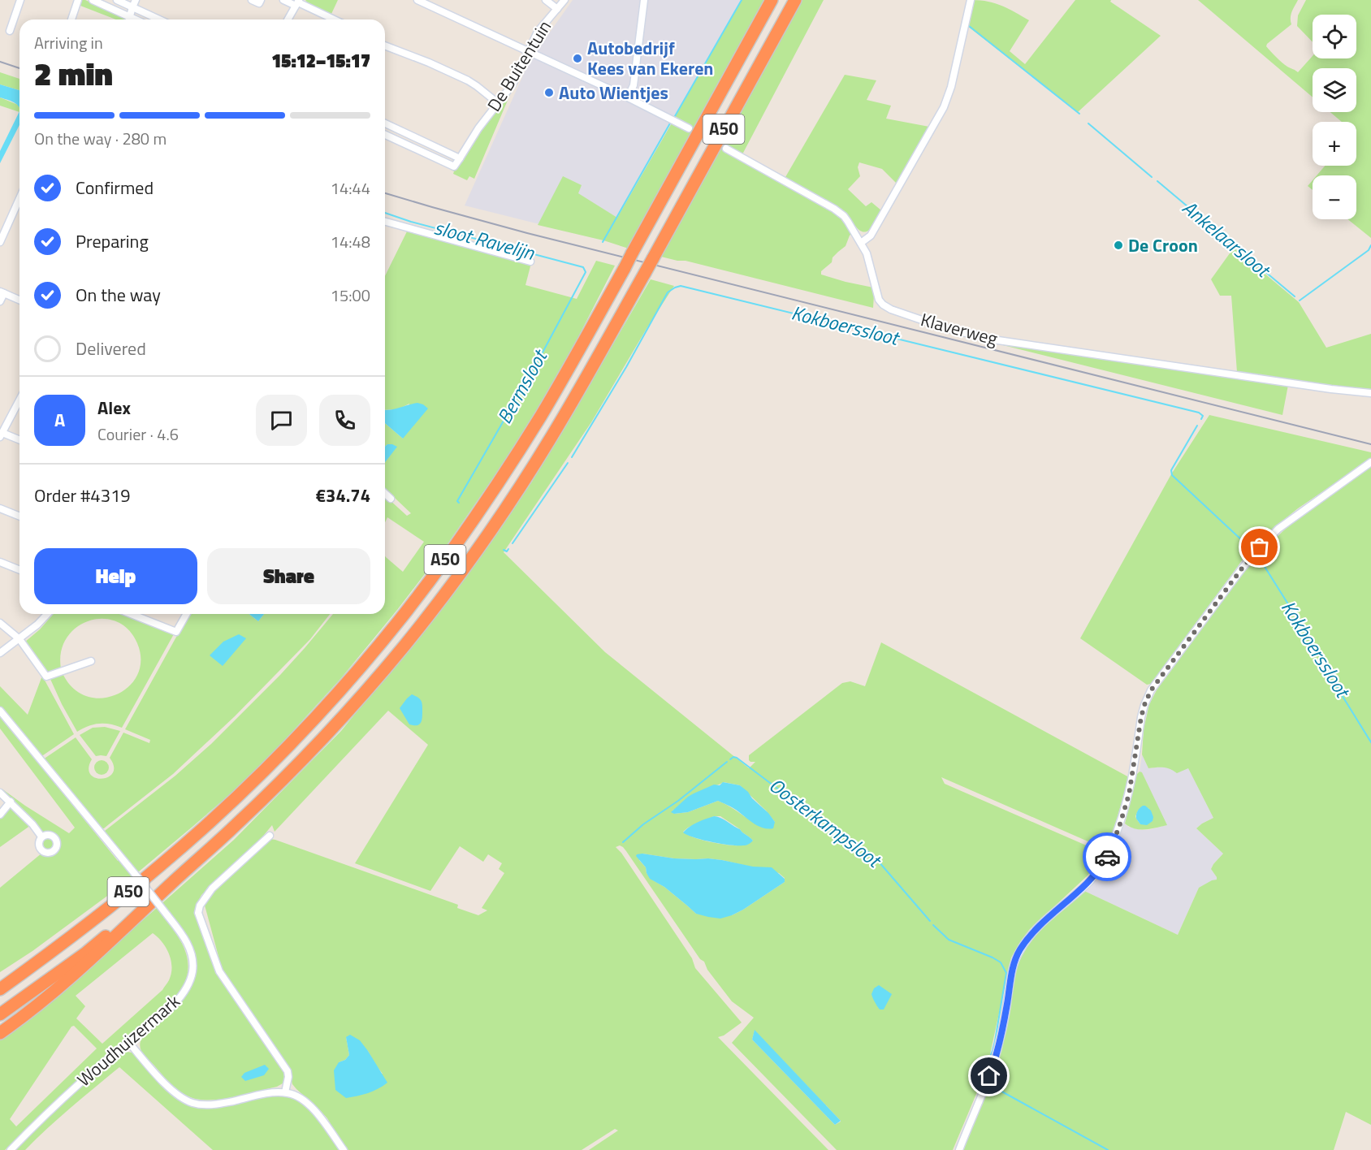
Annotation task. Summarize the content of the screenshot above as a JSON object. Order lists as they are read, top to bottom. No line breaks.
{"streets":{"highway":["A50"],"street":["De Buitentuin","Klaverweg","Woudhuizermark"]},"water":["Ankelaarsloot","sloot Ravelijn","Kokboerssloot","Bermsloot","Oosterkampsloot"],"places":["Autobedrijf Kees van Ekeren","Auto Wientjes","De Croon"],"page":{"map_buttons":["+","−"],"heading":["2 min","Arriving in","15:12–15:17"],"panel":["Alex","Courier · 4.6","Order #4319","€34.74"],"bar":"On the way · 280 m","list":[["Confirmed","14:44"],["Preparing","14:48"],["On the way","15:00"],"Delivered"],"round":"A","buttons":["Help","Share"]}}
